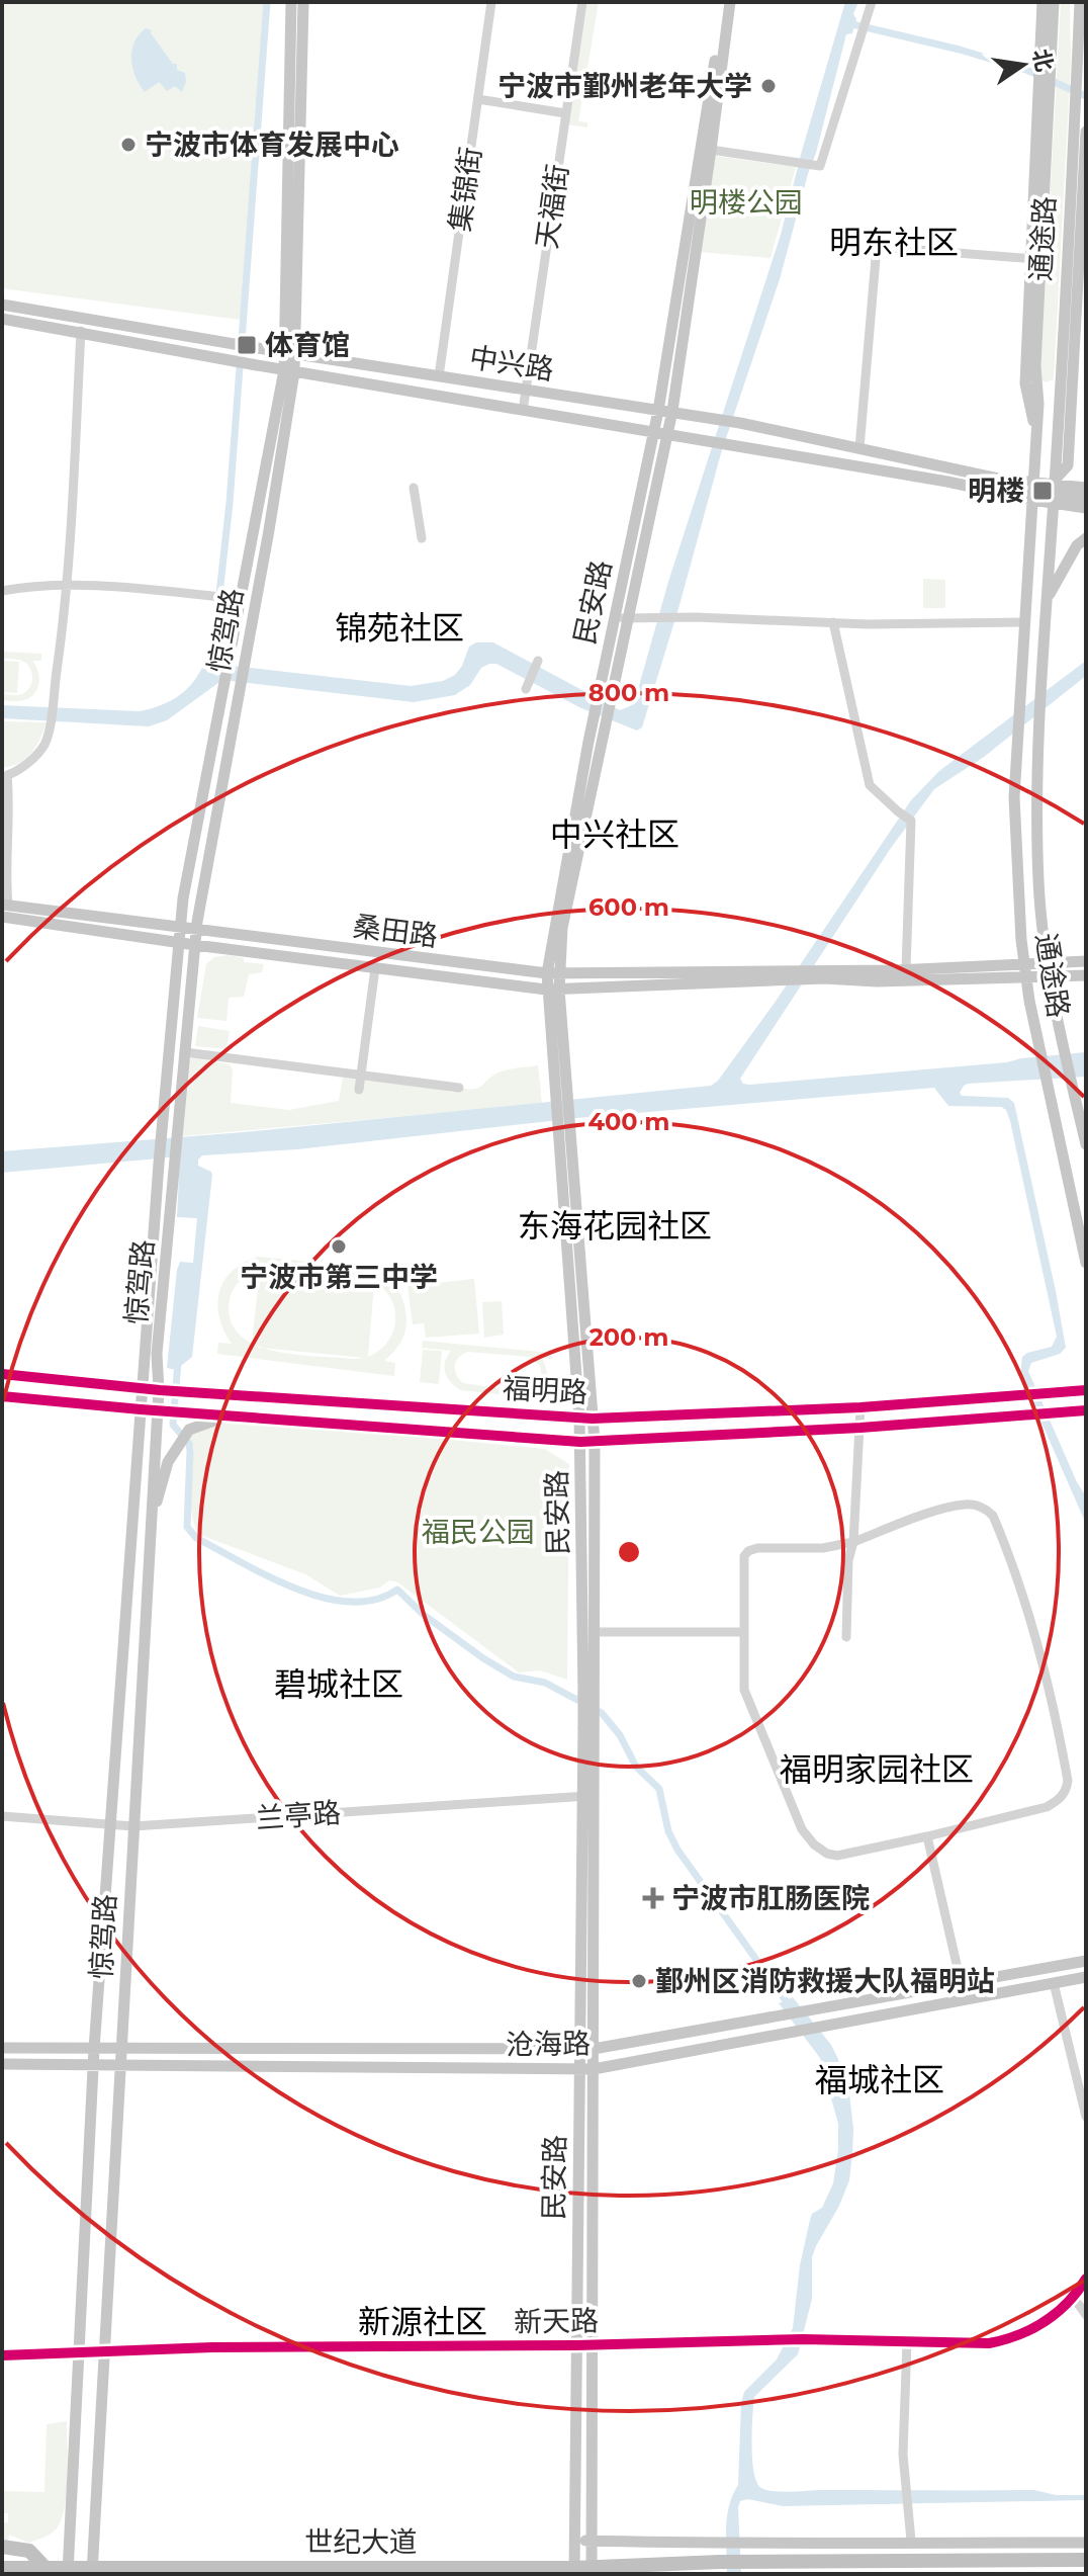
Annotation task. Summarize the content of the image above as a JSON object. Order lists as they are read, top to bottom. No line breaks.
{"streets":{"highway":["世纪大道"],"main road":["通途路","中兴路","民安路","惊驾路","桑田路","福明路","沧海路"],"street":["集锦街","天福街","兰亭路","新天路"]},"crossings":[["集锦街","中兴路"],["天福街","中兴路"],["通途路","中兴路"],["中兴路","民安路"],["中兴路","惊驾路"],["民安路","桑田路"],["民安路","福明路"],["民安路","兰亭路"],["民安路","沧海路"],["民安路","新天路"],["民安路","世纪大道"],["惊驾路","桑田路"],["惊驾路","福明路"],["惊驾路","兰亭路"],["惊驾路","沧海路"],["惊驾路","新天路"],["惊驾路","世纪大道"]],"districts":["明东社区","锦苑社区","中兴社区","东海花园社区","碧城社区","福明家园社区","福城社区","新源社区"],"parks":["明楼公园","福民公园"],"places":{"other":["宁波市鄞州老年大学","宁波市体育发展中心","宁波市第三中学","鄞州区消防救援大队福明站"],"transit":["体育馆","明楼"],"health":["宁波市肛肠医院"]},"north":"right","rings":["800 m","600 m","400 m","200 m"]}
